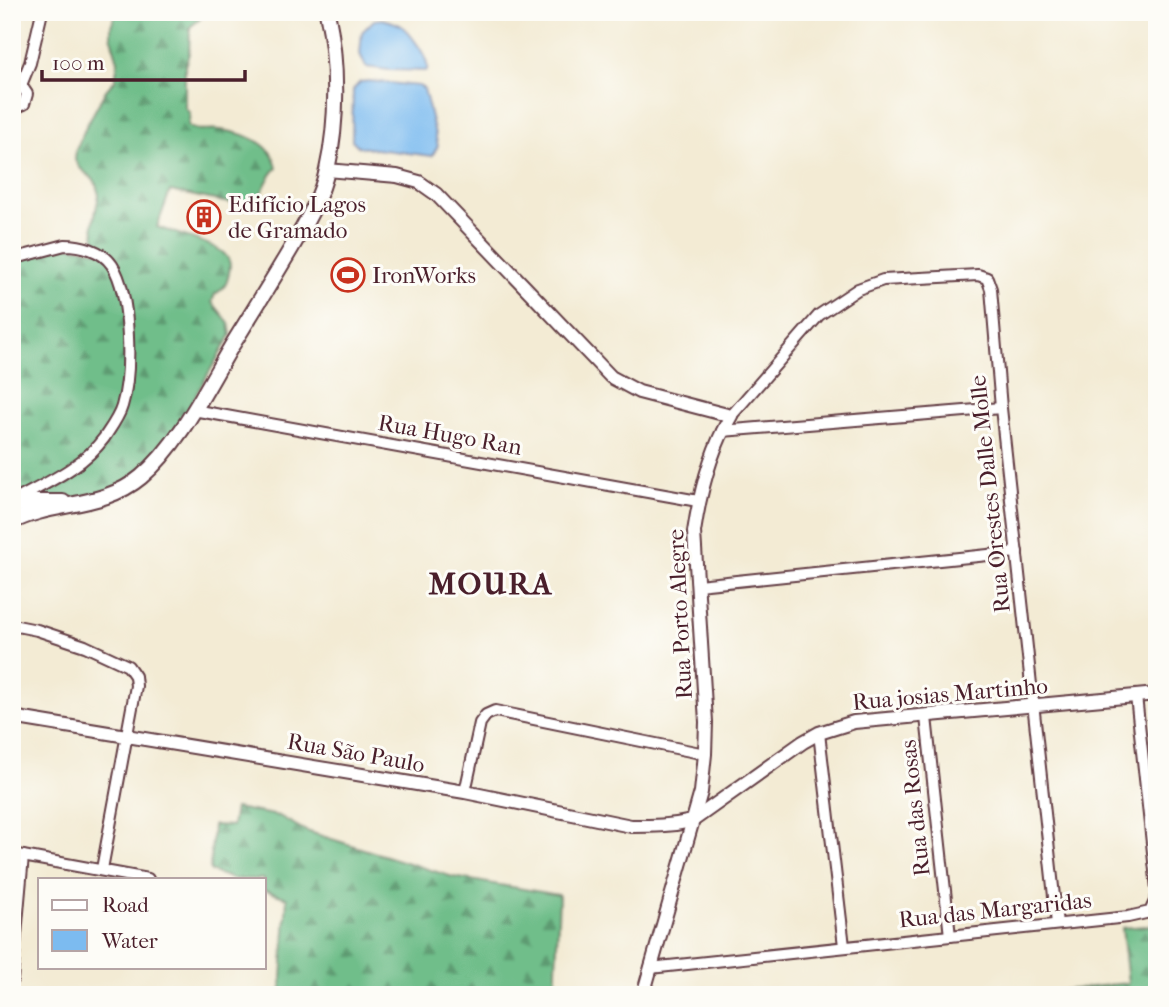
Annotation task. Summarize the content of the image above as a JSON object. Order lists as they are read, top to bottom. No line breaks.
{"streets":{"street":["Rua Hugo Ran","Rua Orestes Dalle Molle","Rua Porto Alegre","Rua josias Martinho","Rua São Paulo","Rua das Rosas","Rua das Margaridas"]},"crossings":[["Rua Hugo Ran","Rua Porto Alegre"],["Rua Orestes Dalle Molle","Rua Porto Alegre"],["Rua Orestes Dalle Molle","Rua josias Martinho"],["Rua Orestes Dalle Molle","Rua das Margaridas"],["Rua Porto Alegre","Rua josias Martinho"],["Rua Porto Alegre","Rua São Paulo"],["Rua Porto Alegre","Rua das Margaridas"],["Rua josias Martinho","Rua São Paulo"],["Rua josias Martinho","Rua das Rosas"],["Rua das Rosas","Rua das Margaridas"]],"districts":["MOURA"],"places":{"building":["Edifício Lagos de Gramado"],"sports":["IronWorks"]},"legend":["Road","Water"],"scale_bar":"100 m"}
